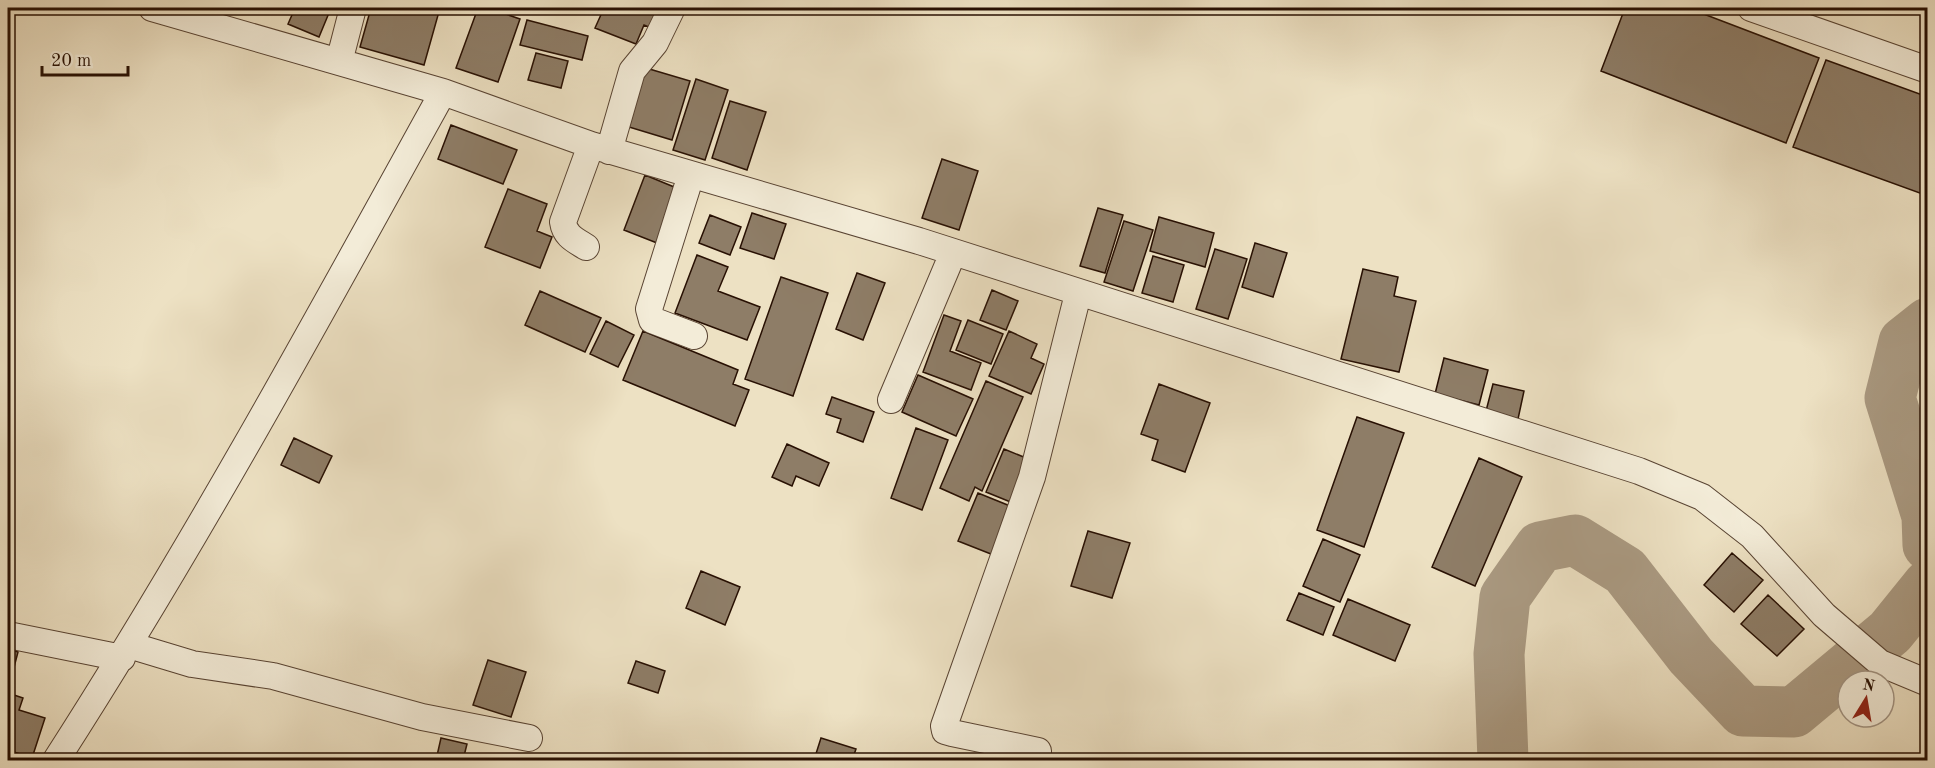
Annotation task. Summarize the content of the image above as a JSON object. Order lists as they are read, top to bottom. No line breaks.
{"scale_bar":"20 m","north":"top"}
